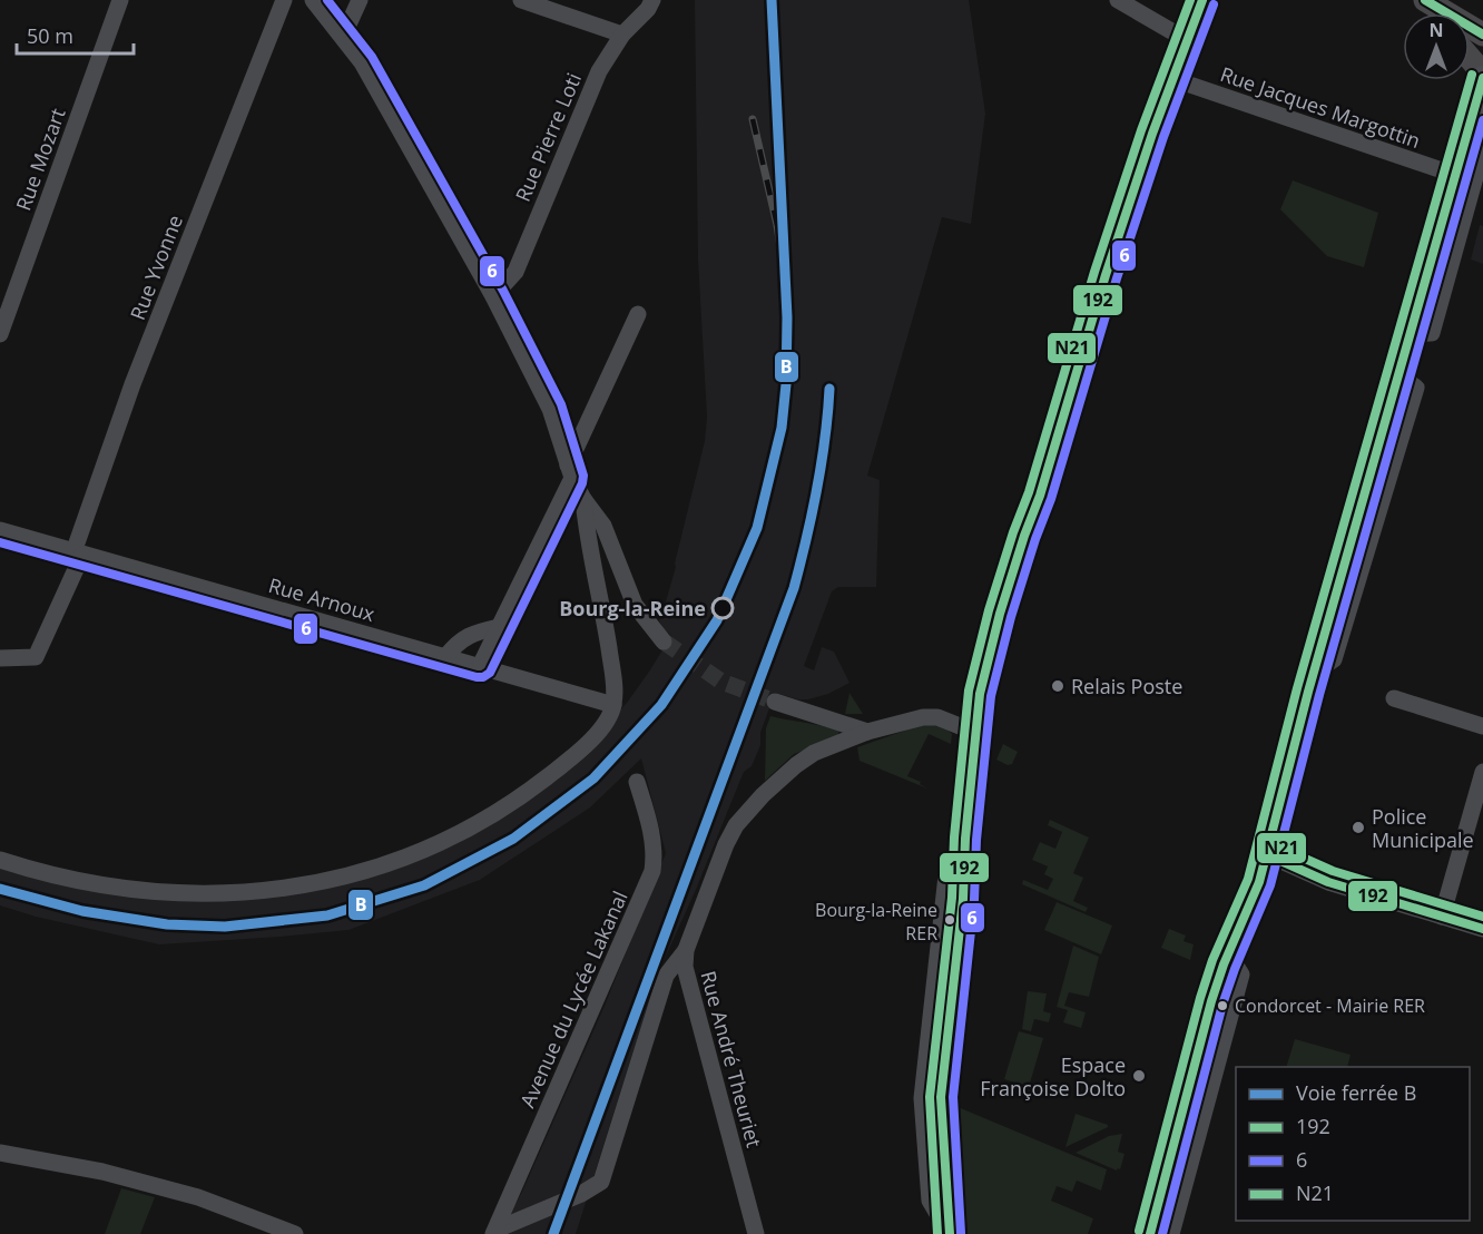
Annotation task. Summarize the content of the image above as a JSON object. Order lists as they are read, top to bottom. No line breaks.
{"streets":{"street":["Rue Jacques Margottin","Rue Pierre Loti","Rue Mozart","Rue Yvonne","Rue Arnoux","Avenue du Lycée Lakanal","Rue André Theuriet"]},"crossings":[["Rue Yvonne","Rue Arnoux"],["Avenue du Lycée Lakanal","Rue André Theuriet"]],"places":["Bourg-la-Reine","Relais Poste","Police Municipale","Bourg-la-Reine RER","Condorcet - Mairie RER","Espace Françoise Dolto"],"lines":["rail line B","transit line 192","transit line 6","transit line N21"],"legend":["Voie ferrée B","192","6","N21"],"scale_bar":"50 m","north":"top"}
